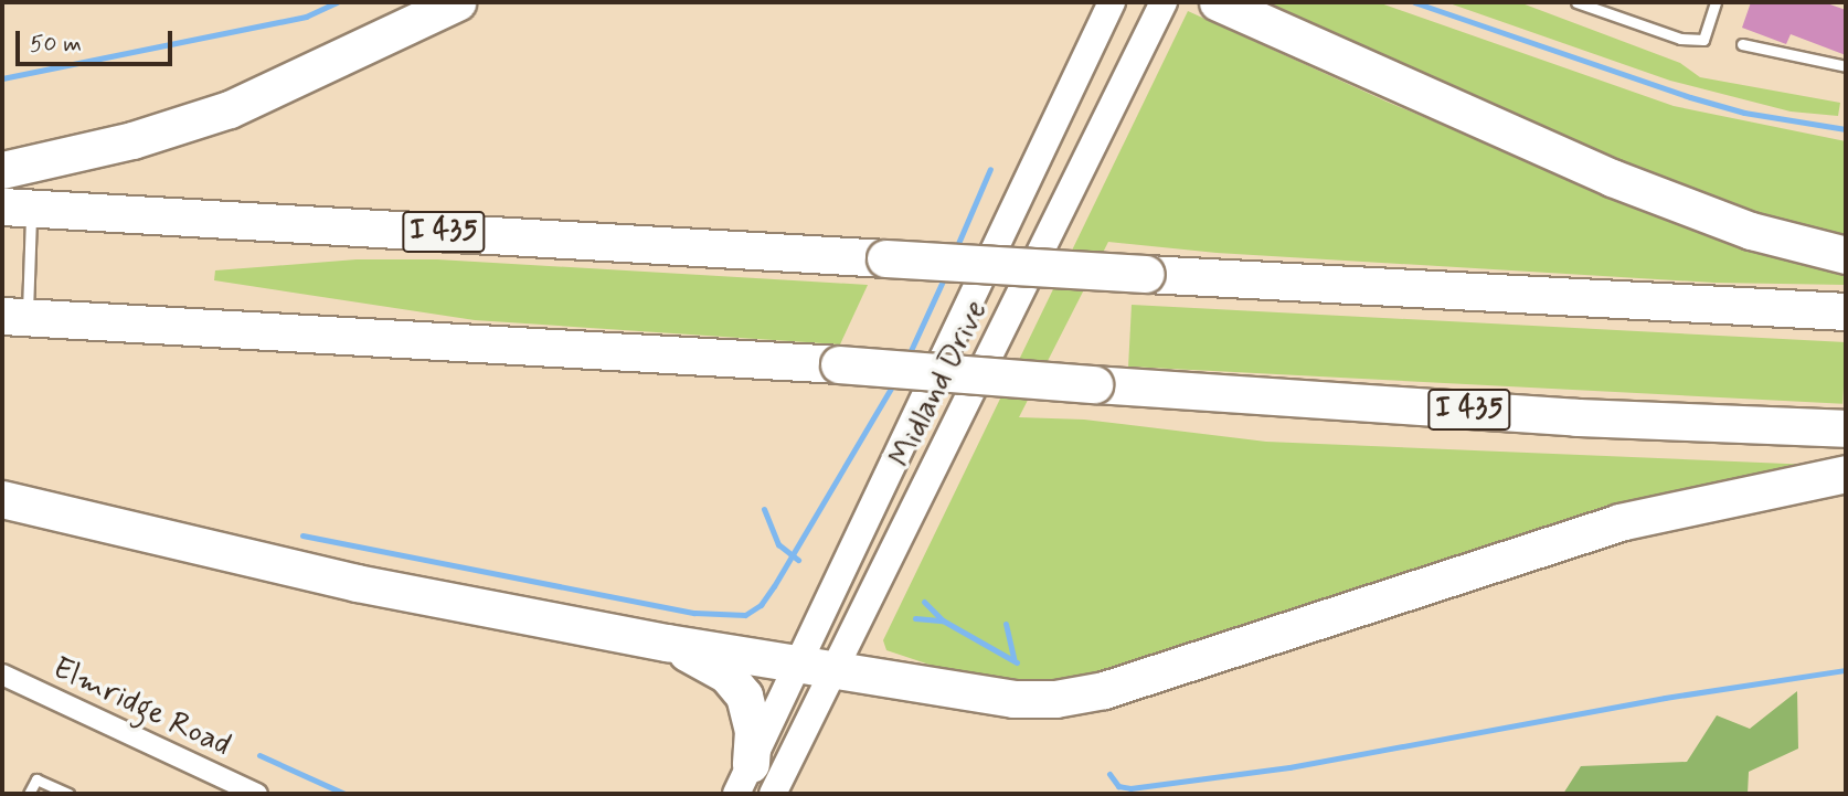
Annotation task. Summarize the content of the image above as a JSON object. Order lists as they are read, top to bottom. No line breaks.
{"streets":{"highway":["I 435"],"main road":["Midland Drive"],"street":["Elmridge Road"]},"scale_bar":"50 m"}
